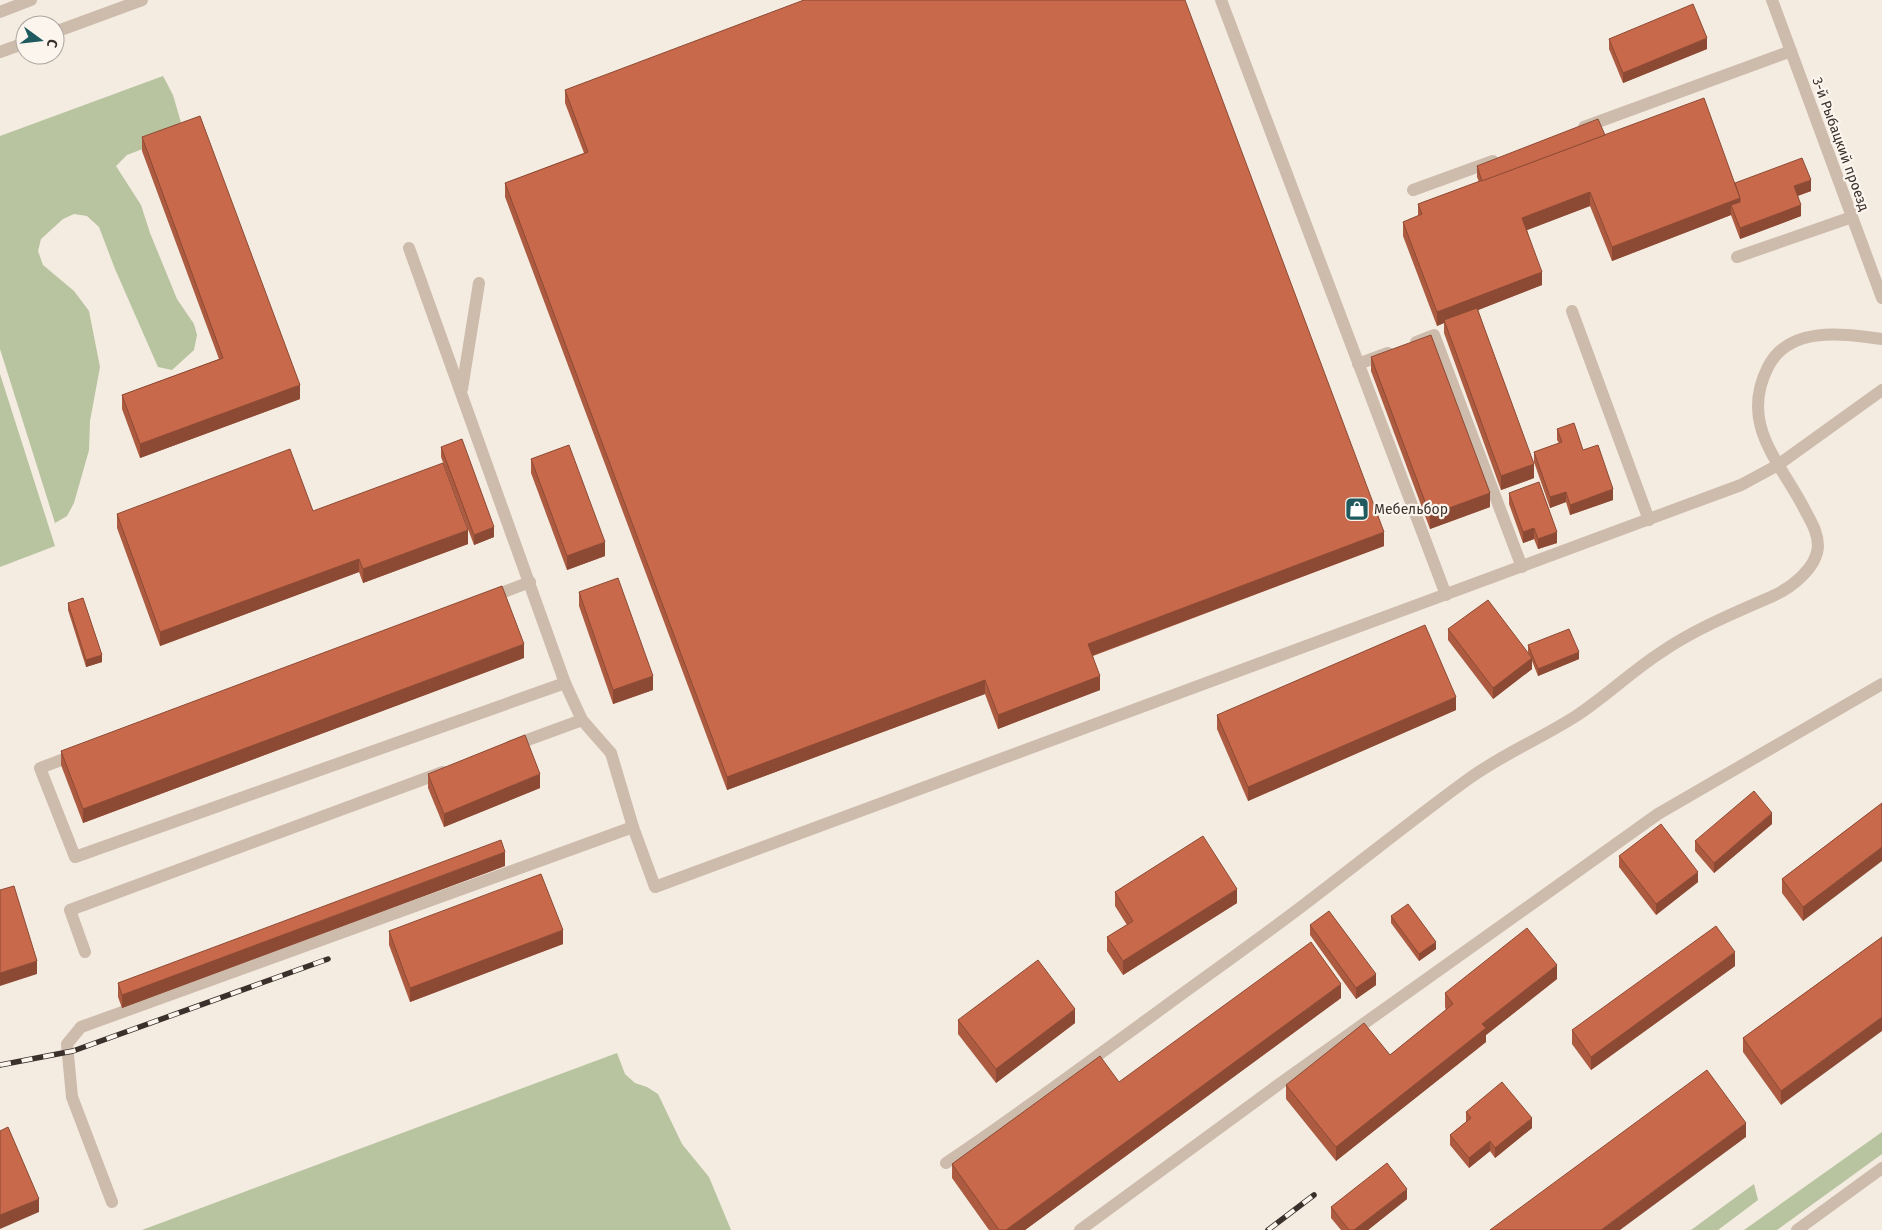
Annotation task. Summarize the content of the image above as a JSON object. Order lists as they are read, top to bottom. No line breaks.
{"streets":{"street":["3-й Рыбацкий проезд"]},"places":{"shop":["Мебельбор"]},"north":"right"}
